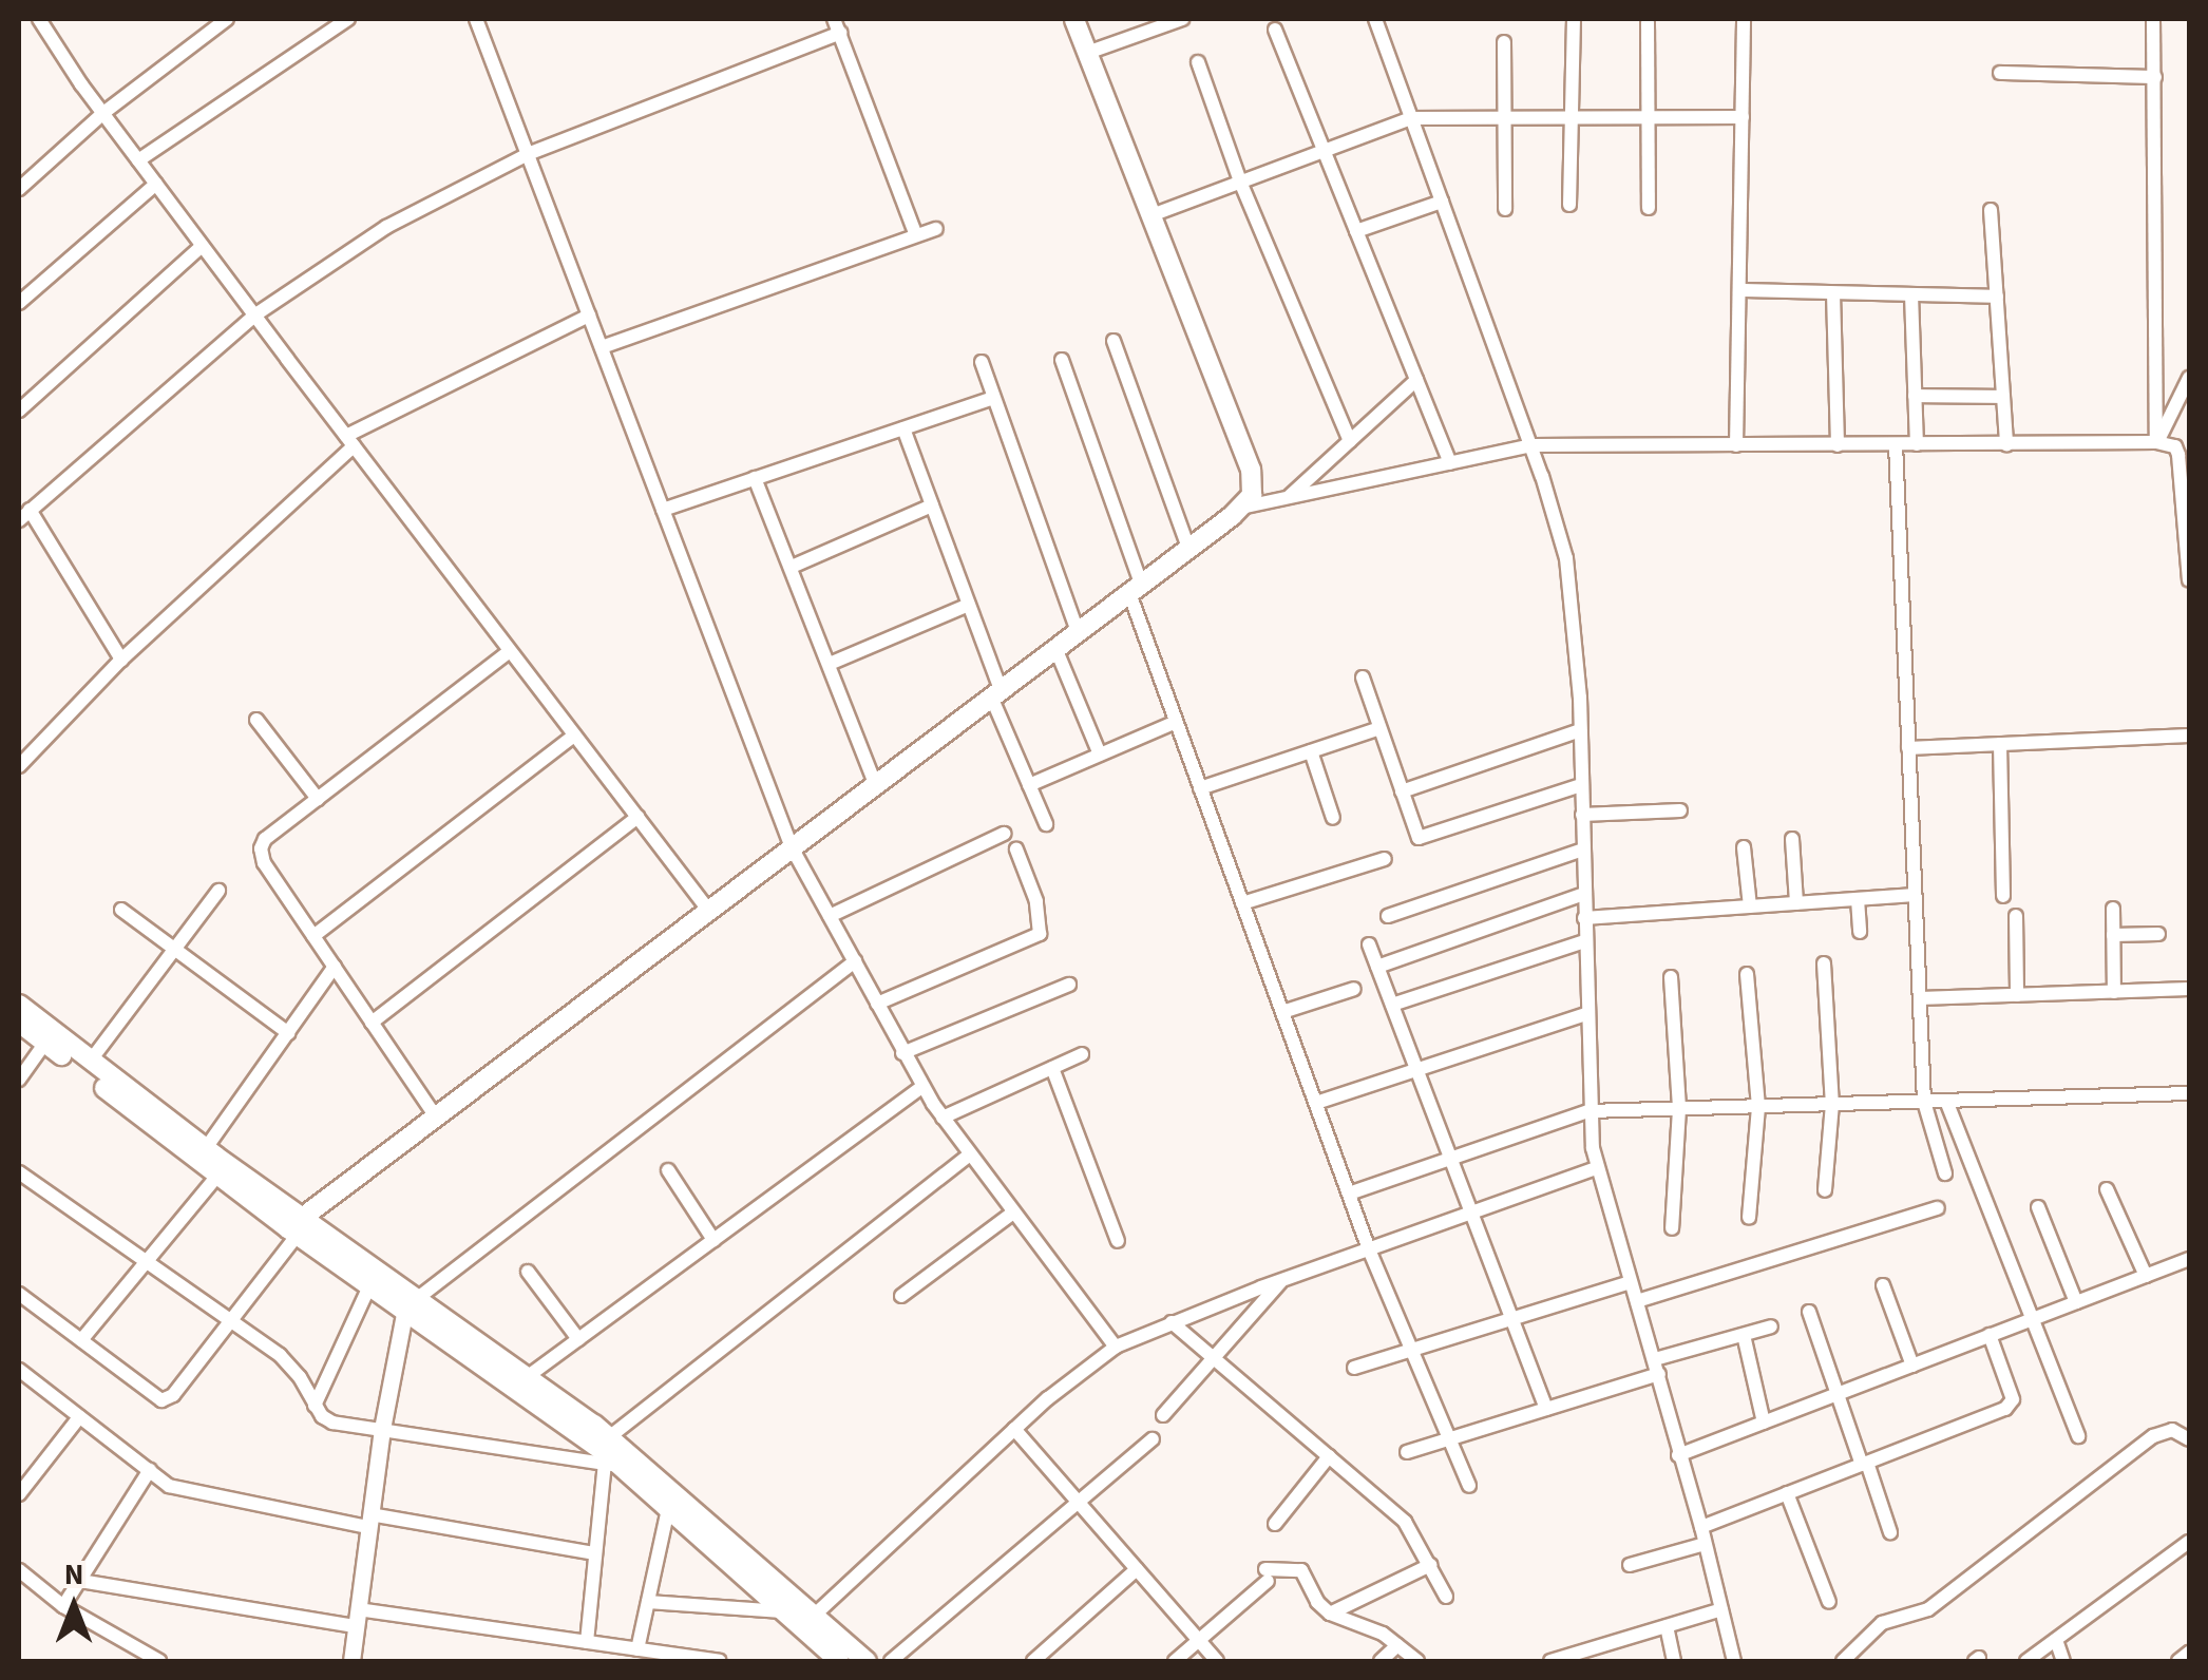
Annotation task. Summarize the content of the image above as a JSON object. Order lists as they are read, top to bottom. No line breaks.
{"north":"top"}
